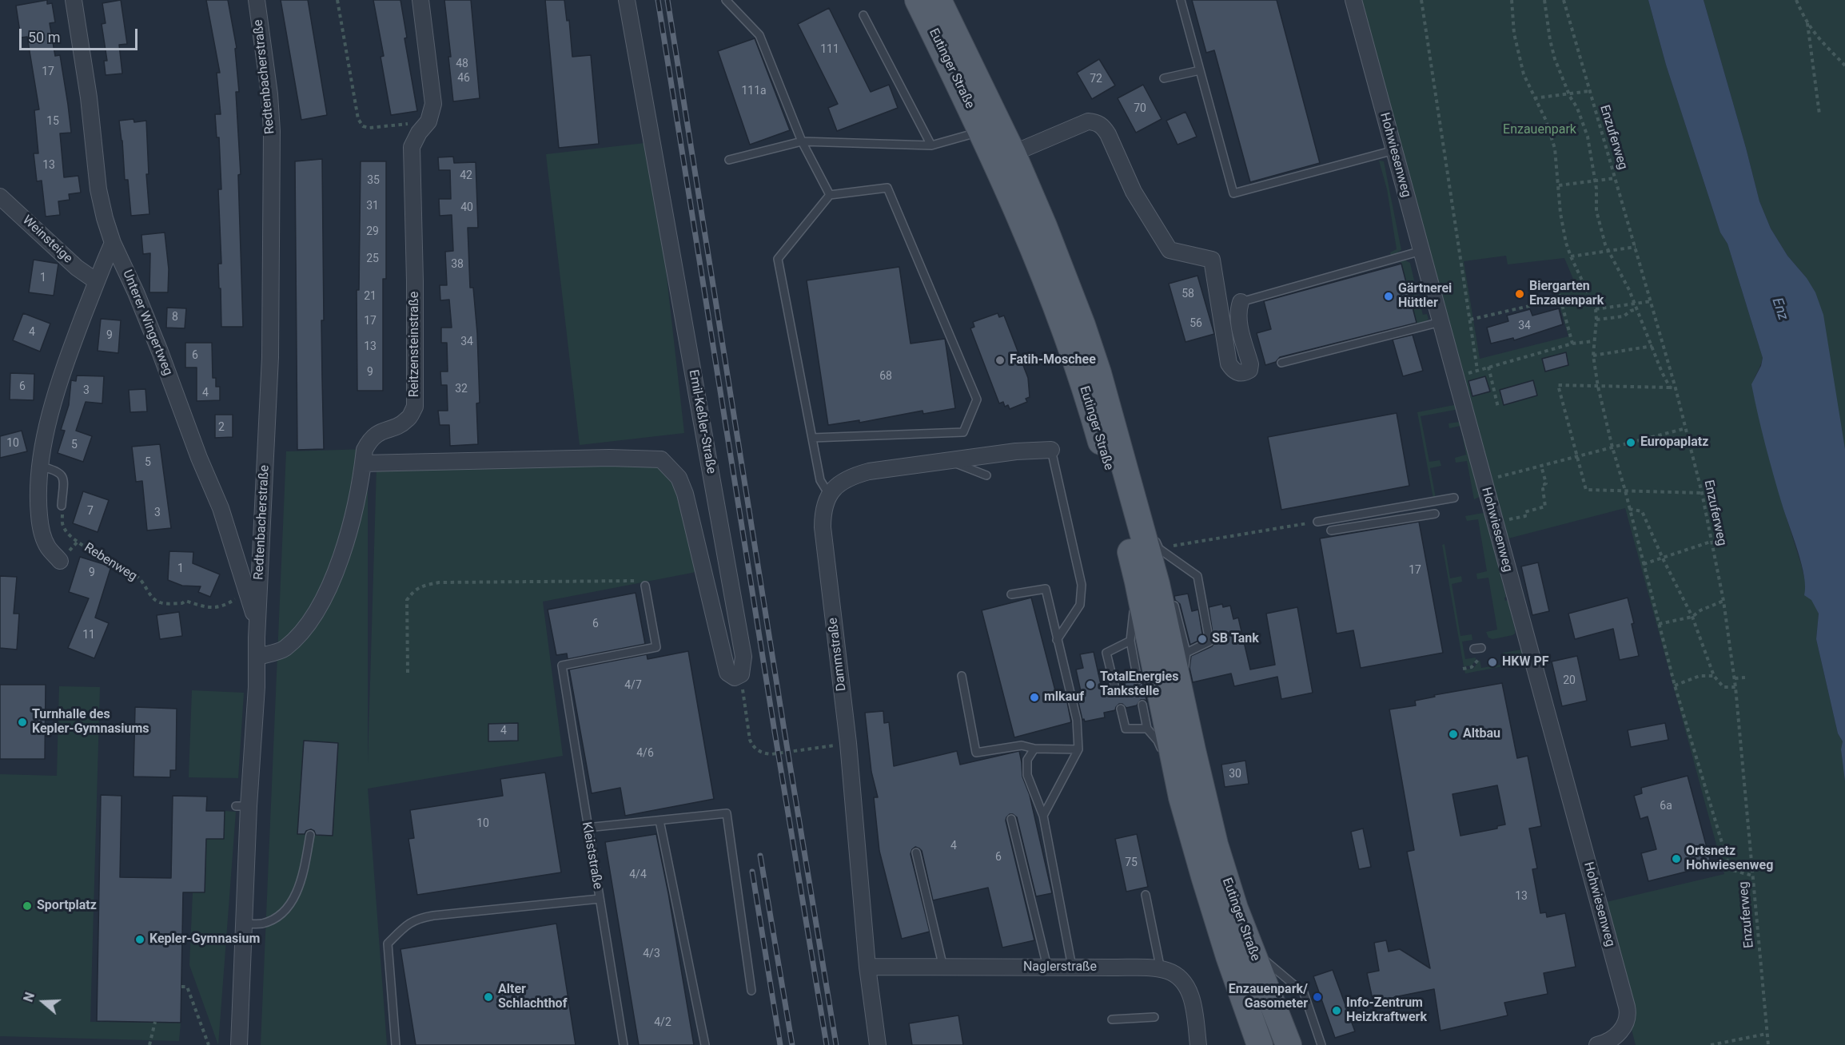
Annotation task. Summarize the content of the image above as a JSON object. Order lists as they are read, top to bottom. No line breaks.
{"streets":{"main road":["Eutinger Straße"],"street":["Redtenbacherstraße","Hohwiesenweg","Weinsteige","Unterer Wingertweg","Reitzensteinstraße","Emil-Keßler-Straße","Dammstraße","Naglerstraße"],"lane":["Kleiststraße"],"path":["Enzuferweg","Rebenweg"]},"crossings":[["Redtenbacherstraße","Unterer Wingertweg"],["Redtenbacherstraße","Reitzensteinstraße"],["Unterer Wingertweg","Rebenweg"],["Dammstraße","Naglerstraße"]],"water":["Enz"],"parks":["Enzauenpark"],"places":["Biergarten Enzauenpark","Gärtnerei Hüttler","Fatih-Moschee","Europaplatz","SB Tank","HKW PF","TotalEnergies Tankstelle","mlkauf","Turnhalle des Kepler-Gymnasiums","Altbau","Ortsnetz Hohwiesenweg","Sportplatz","Kepler-Gymnasium","Alter Schlachthof","Enzauenpark/ Gasometer","Info-Zentrum Heizkraftwerk"],"house_numbers":["111","48","17","46","72","111a","70","15","13","42","35","31","40","29","25","38","1","58","21","8","17","56","34","4","9","34","13","6","9","68","6","32","3","4","2","10","5","5","7","3","1","17","9","6","11","20","4/7","4","4/6","30","6a","10","4","6","75","4/4","13","4/3","4/2"],"scale_bar":"50 m","north":"left"}
